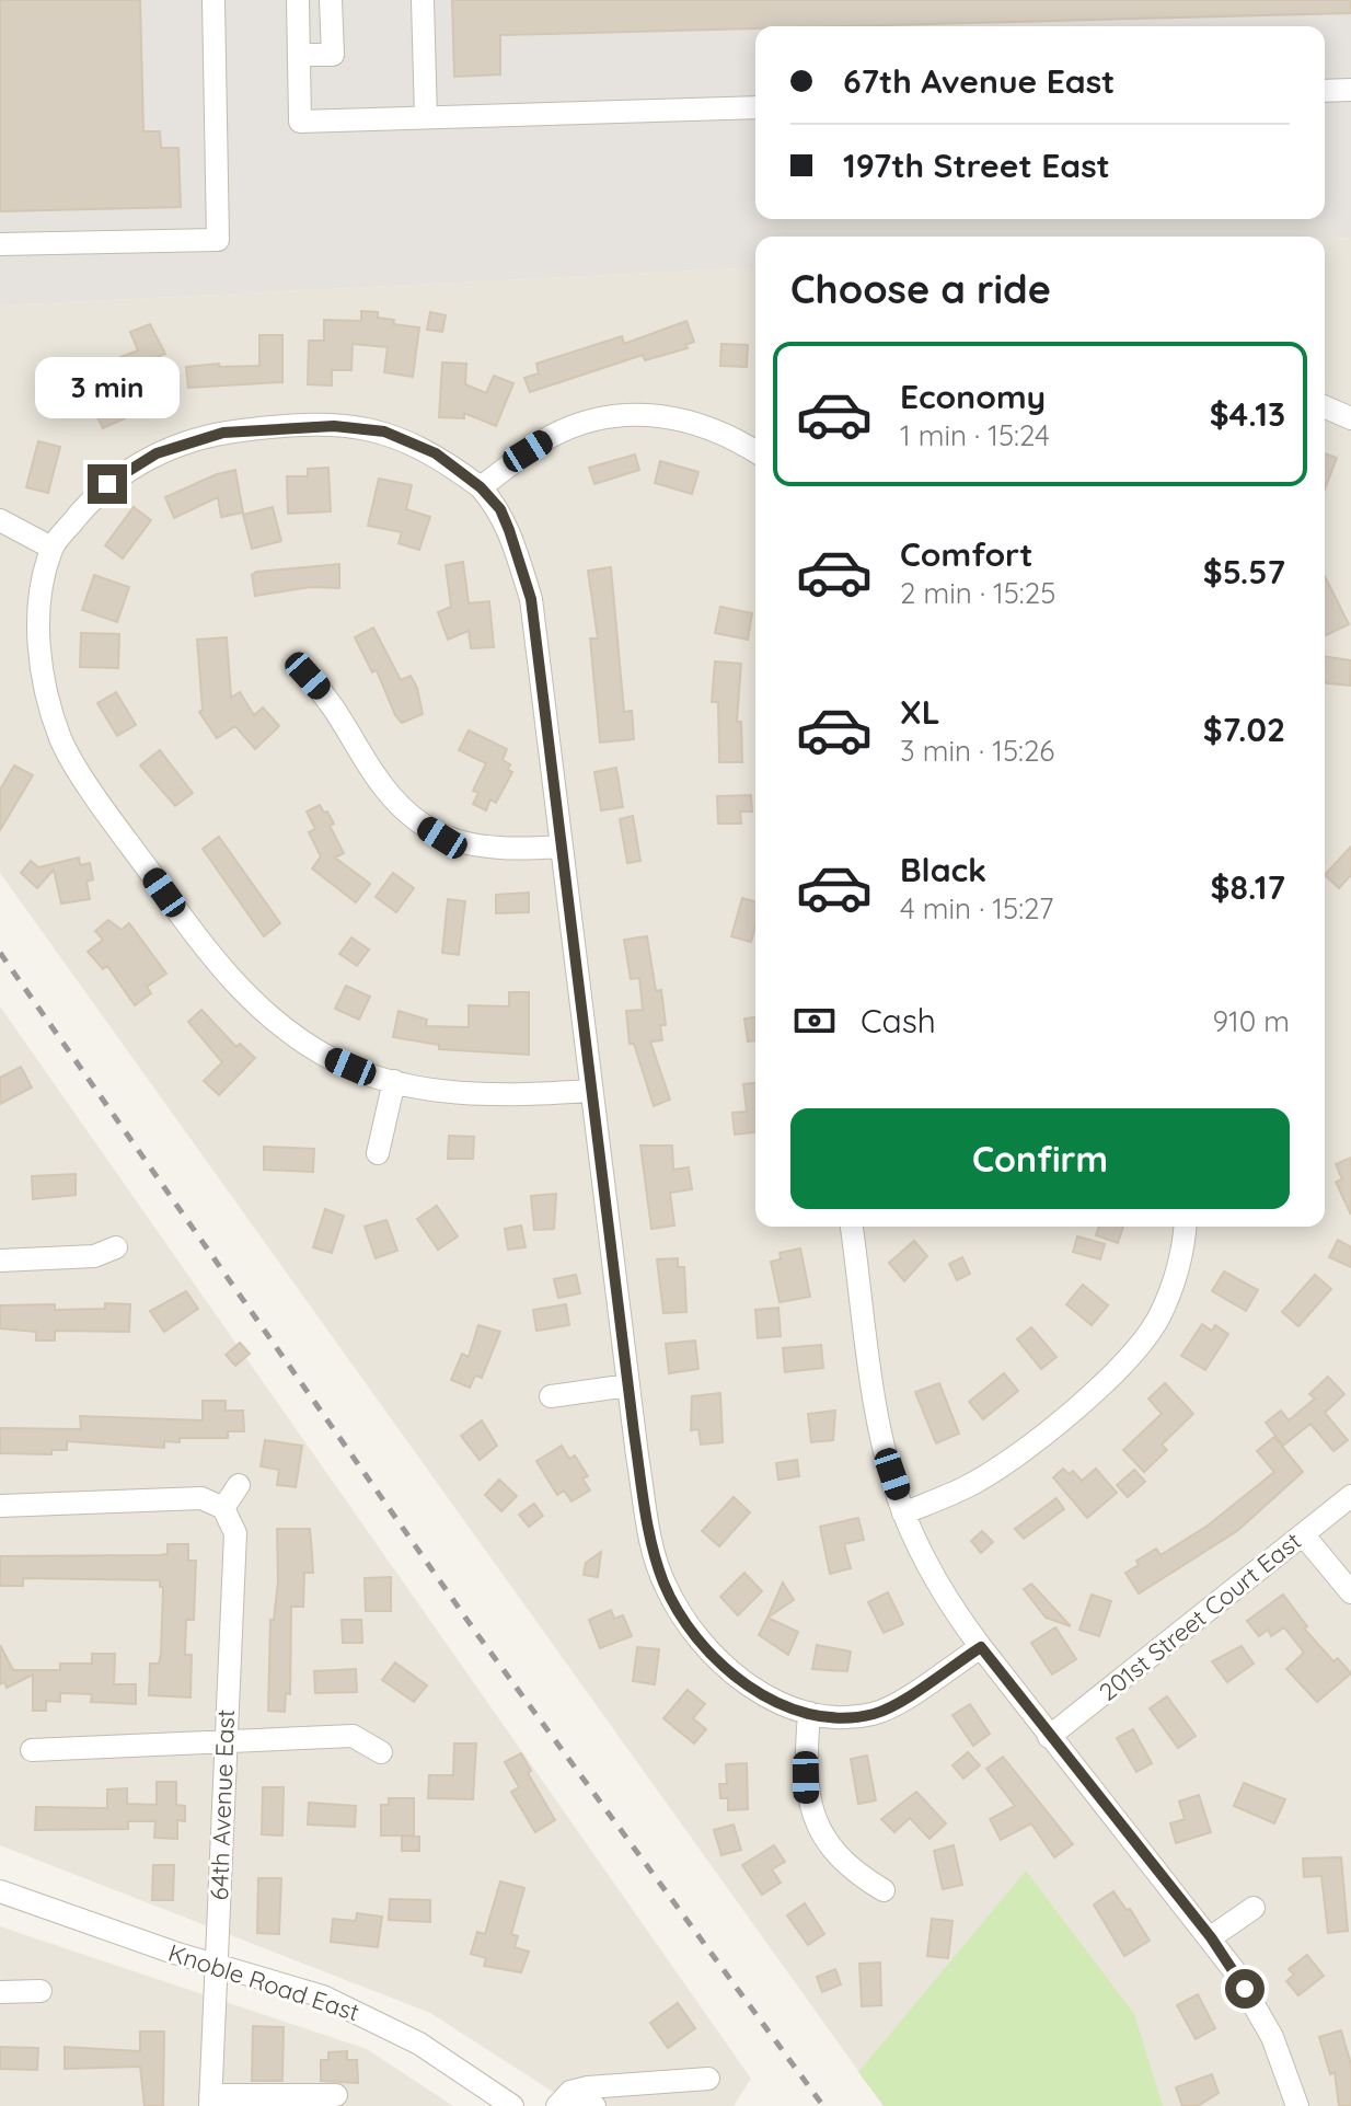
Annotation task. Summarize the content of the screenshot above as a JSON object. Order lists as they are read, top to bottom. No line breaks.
{"streets":{"street":["201st Street Court East","64th Avenue East","Knoble Road East"]},"crossings":[["64th Avenue East","Knoble Road East"]],"page":{"banner":["67th Avenue East","197th Street East"],"heading":"Choose a ride","list":[{"name":"Economy","note":"1 min · 15:24","value":"$4.13"},{"name":"Comfort","note":"2 min · 15:25","value":"$5.57"},{"name":"XL","note":"3 min · 15:26","value":"$7.02"},{"name":"Black","note":"4 min · 15:27","value":"$8.17"}],"bubble":"3 min","pay":["Cash","910 m"],"buttons":"Confirm"}}
